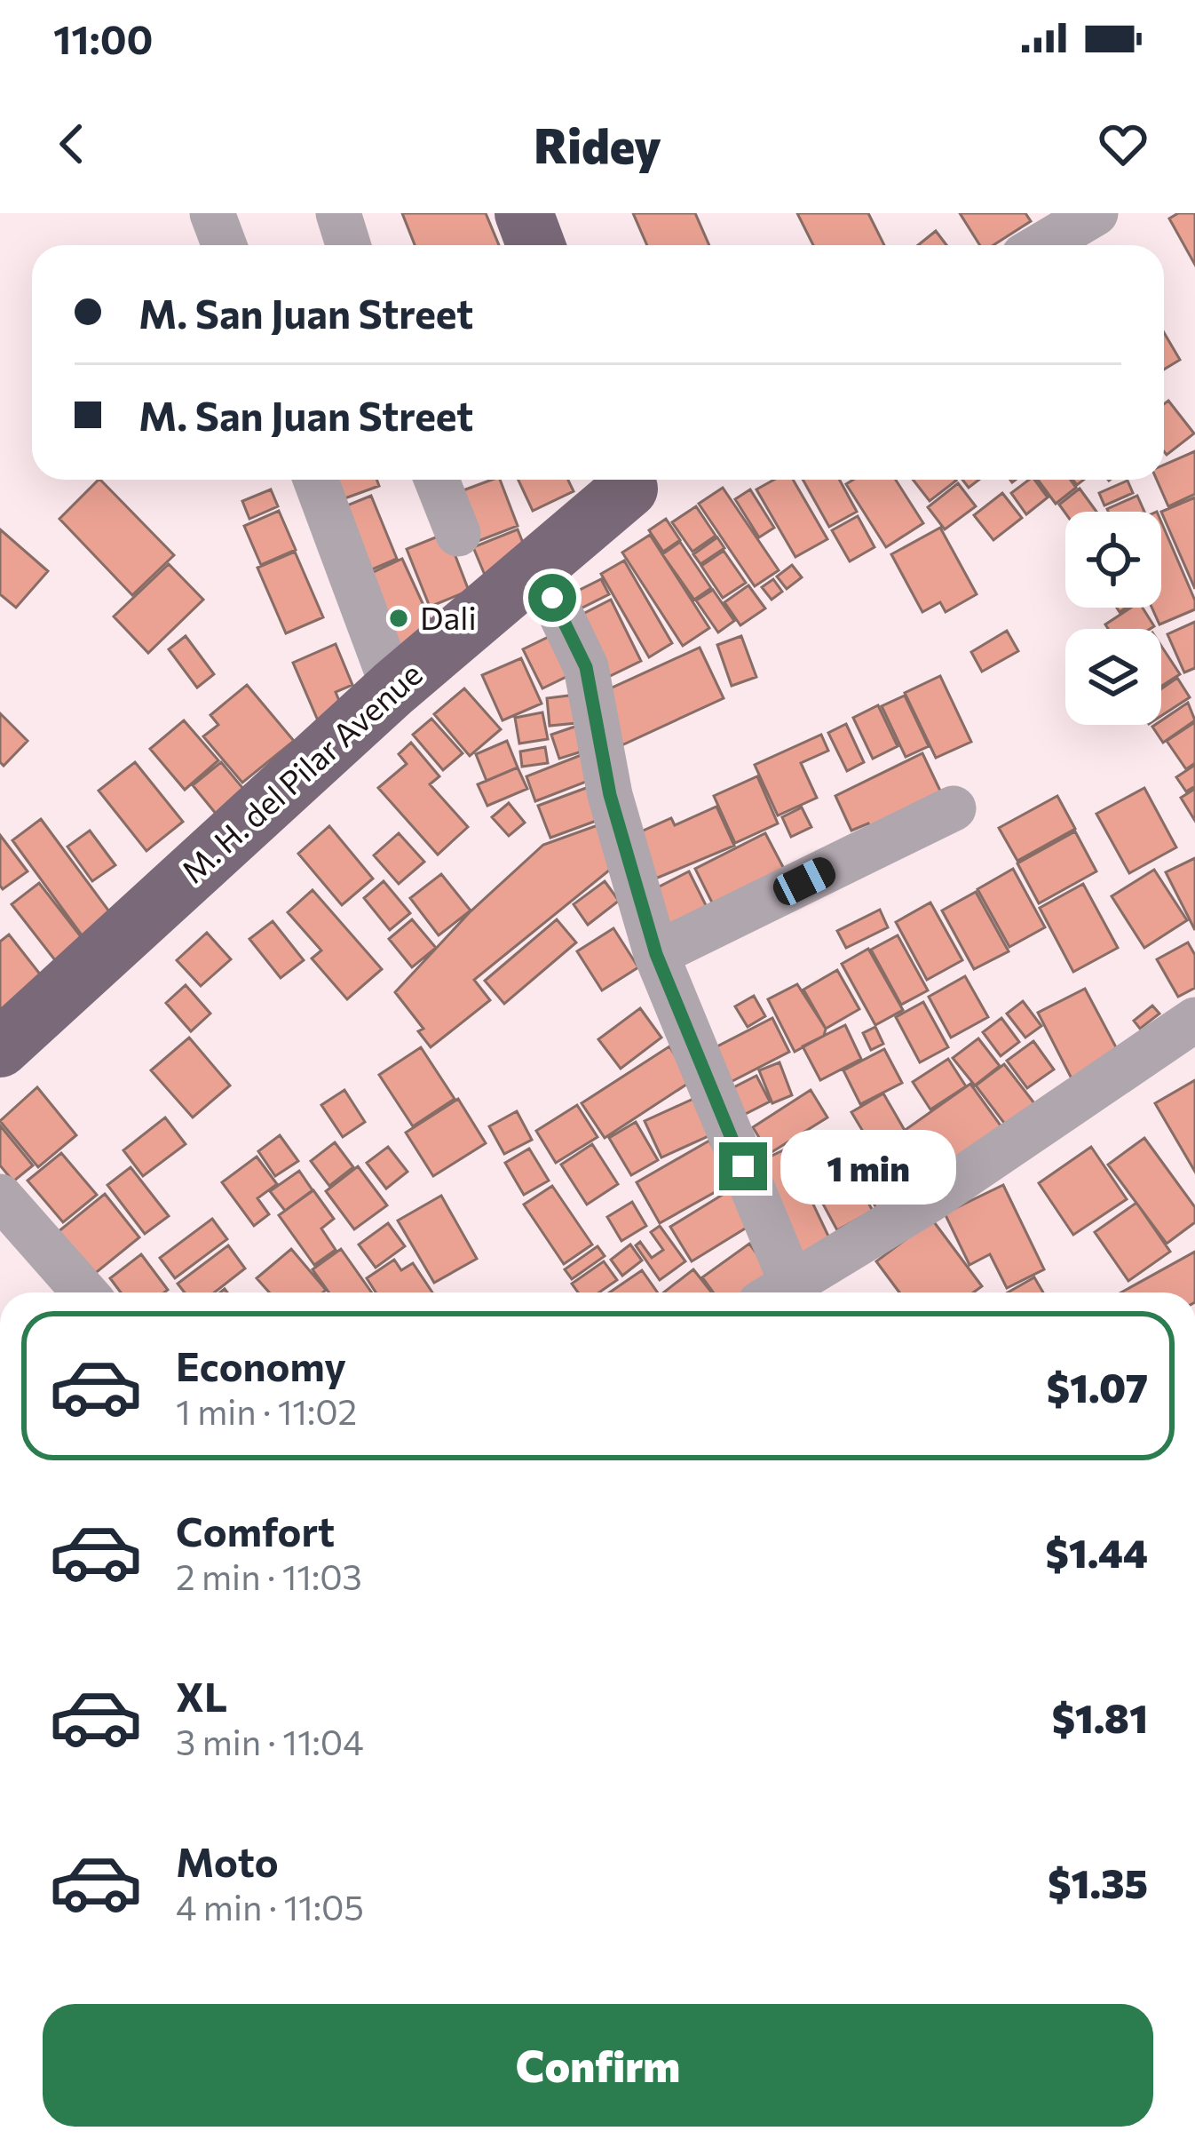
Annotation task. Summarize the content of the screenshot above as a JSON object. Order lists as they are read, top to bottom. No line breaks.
{"streets":{"main road":["M. H. del Pilar Avenue"]},"places":["Dali"],"page":{"status":"11:00","header":"Ridey","banner":["M. San Juan Street","M. San Juan Street"],"bubble":"1 min","list":[{"name":"Economy","note":"1 min · 11:02","value":"$1.07"},{"name":"Comfort","note":"2 min · 11:03","value":"$1.44"},{"name":"XL","note":"3 min · 11:04","value":"$1.81"},{"name":"Moto","note":"4 min · 11:05","value":"$1.35"}],"buttons":"Confirm"}}
